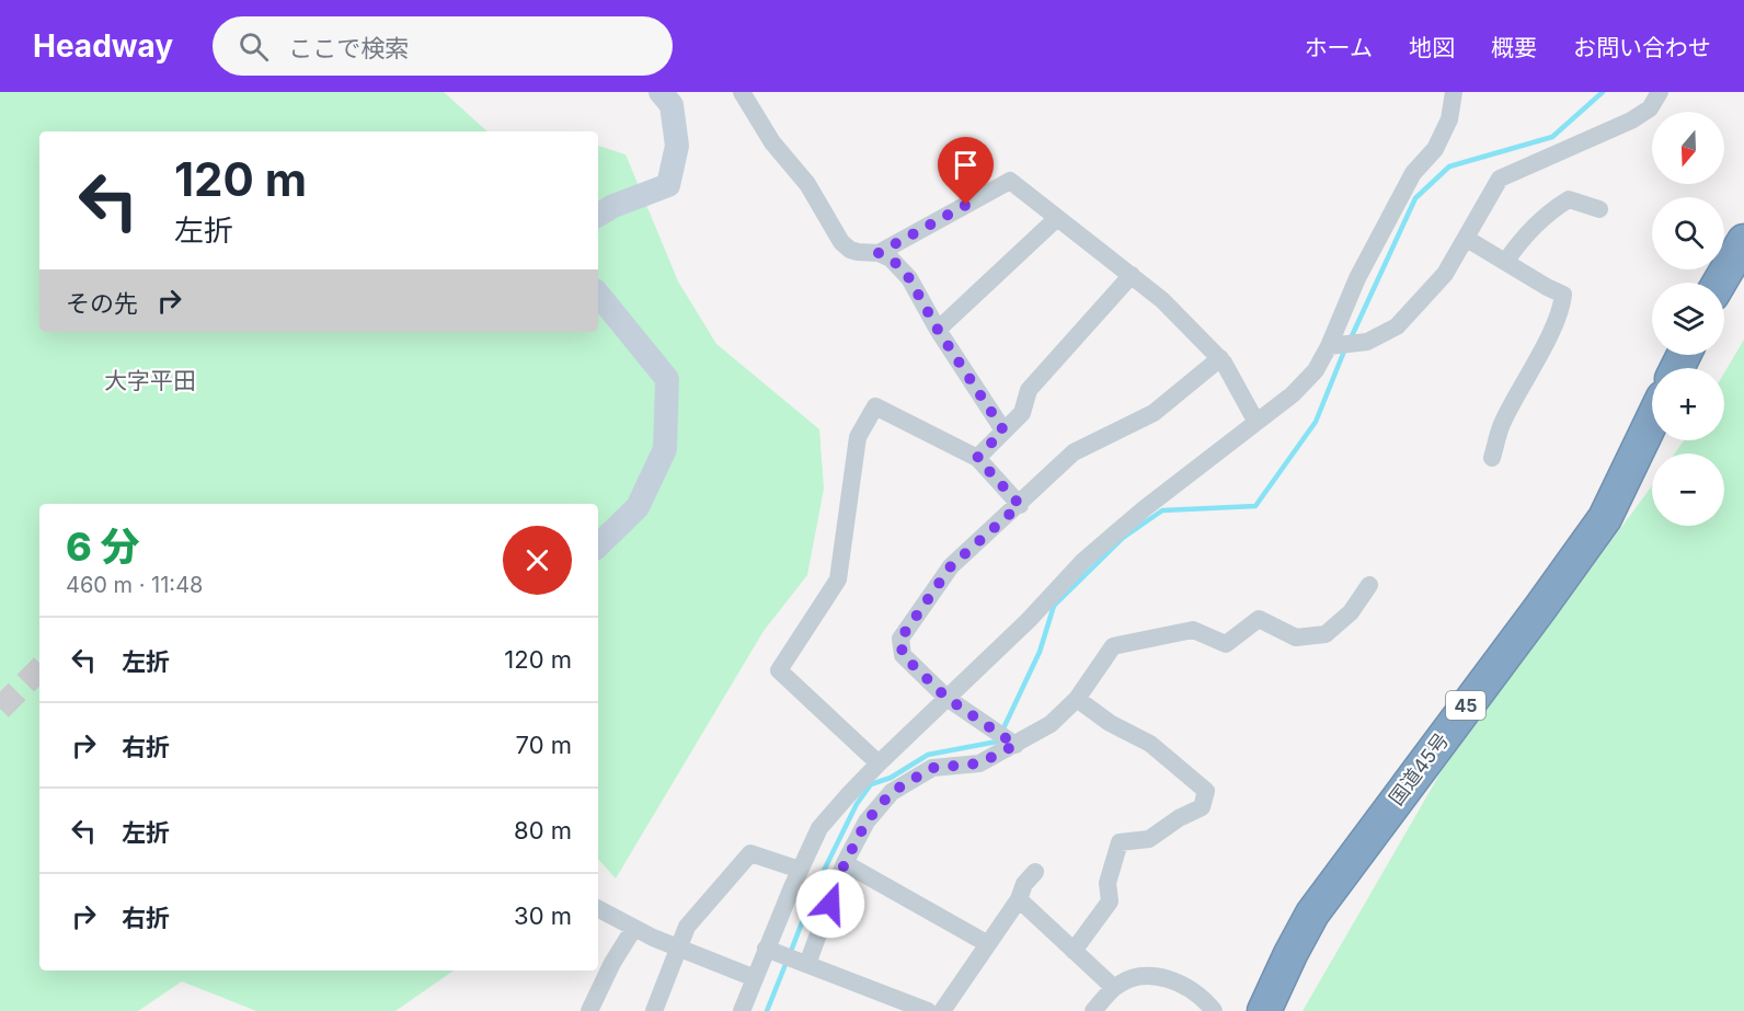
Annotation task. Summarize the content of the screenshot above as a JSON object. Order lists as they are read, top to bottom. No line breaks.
{"streets":{"highway":["45","国道45号"]},"districts":["大字平田"],"north":"bottom","page":{"header":"Headway","search":"ここで検索","nav":["ホーム","地図","概要","お問い合わせ"],"map_buttons":["+","−"],"turn":["120 m","左折"],"then":"その先","heading":["6 分","460 m · 11:48"],"list":[{"name":"左折","value":"120 m"},{"name":"右折","value":"70 m"},{"name":"左折","value":"80 m"},{"name":"右折","value":"30 m"}]}}
